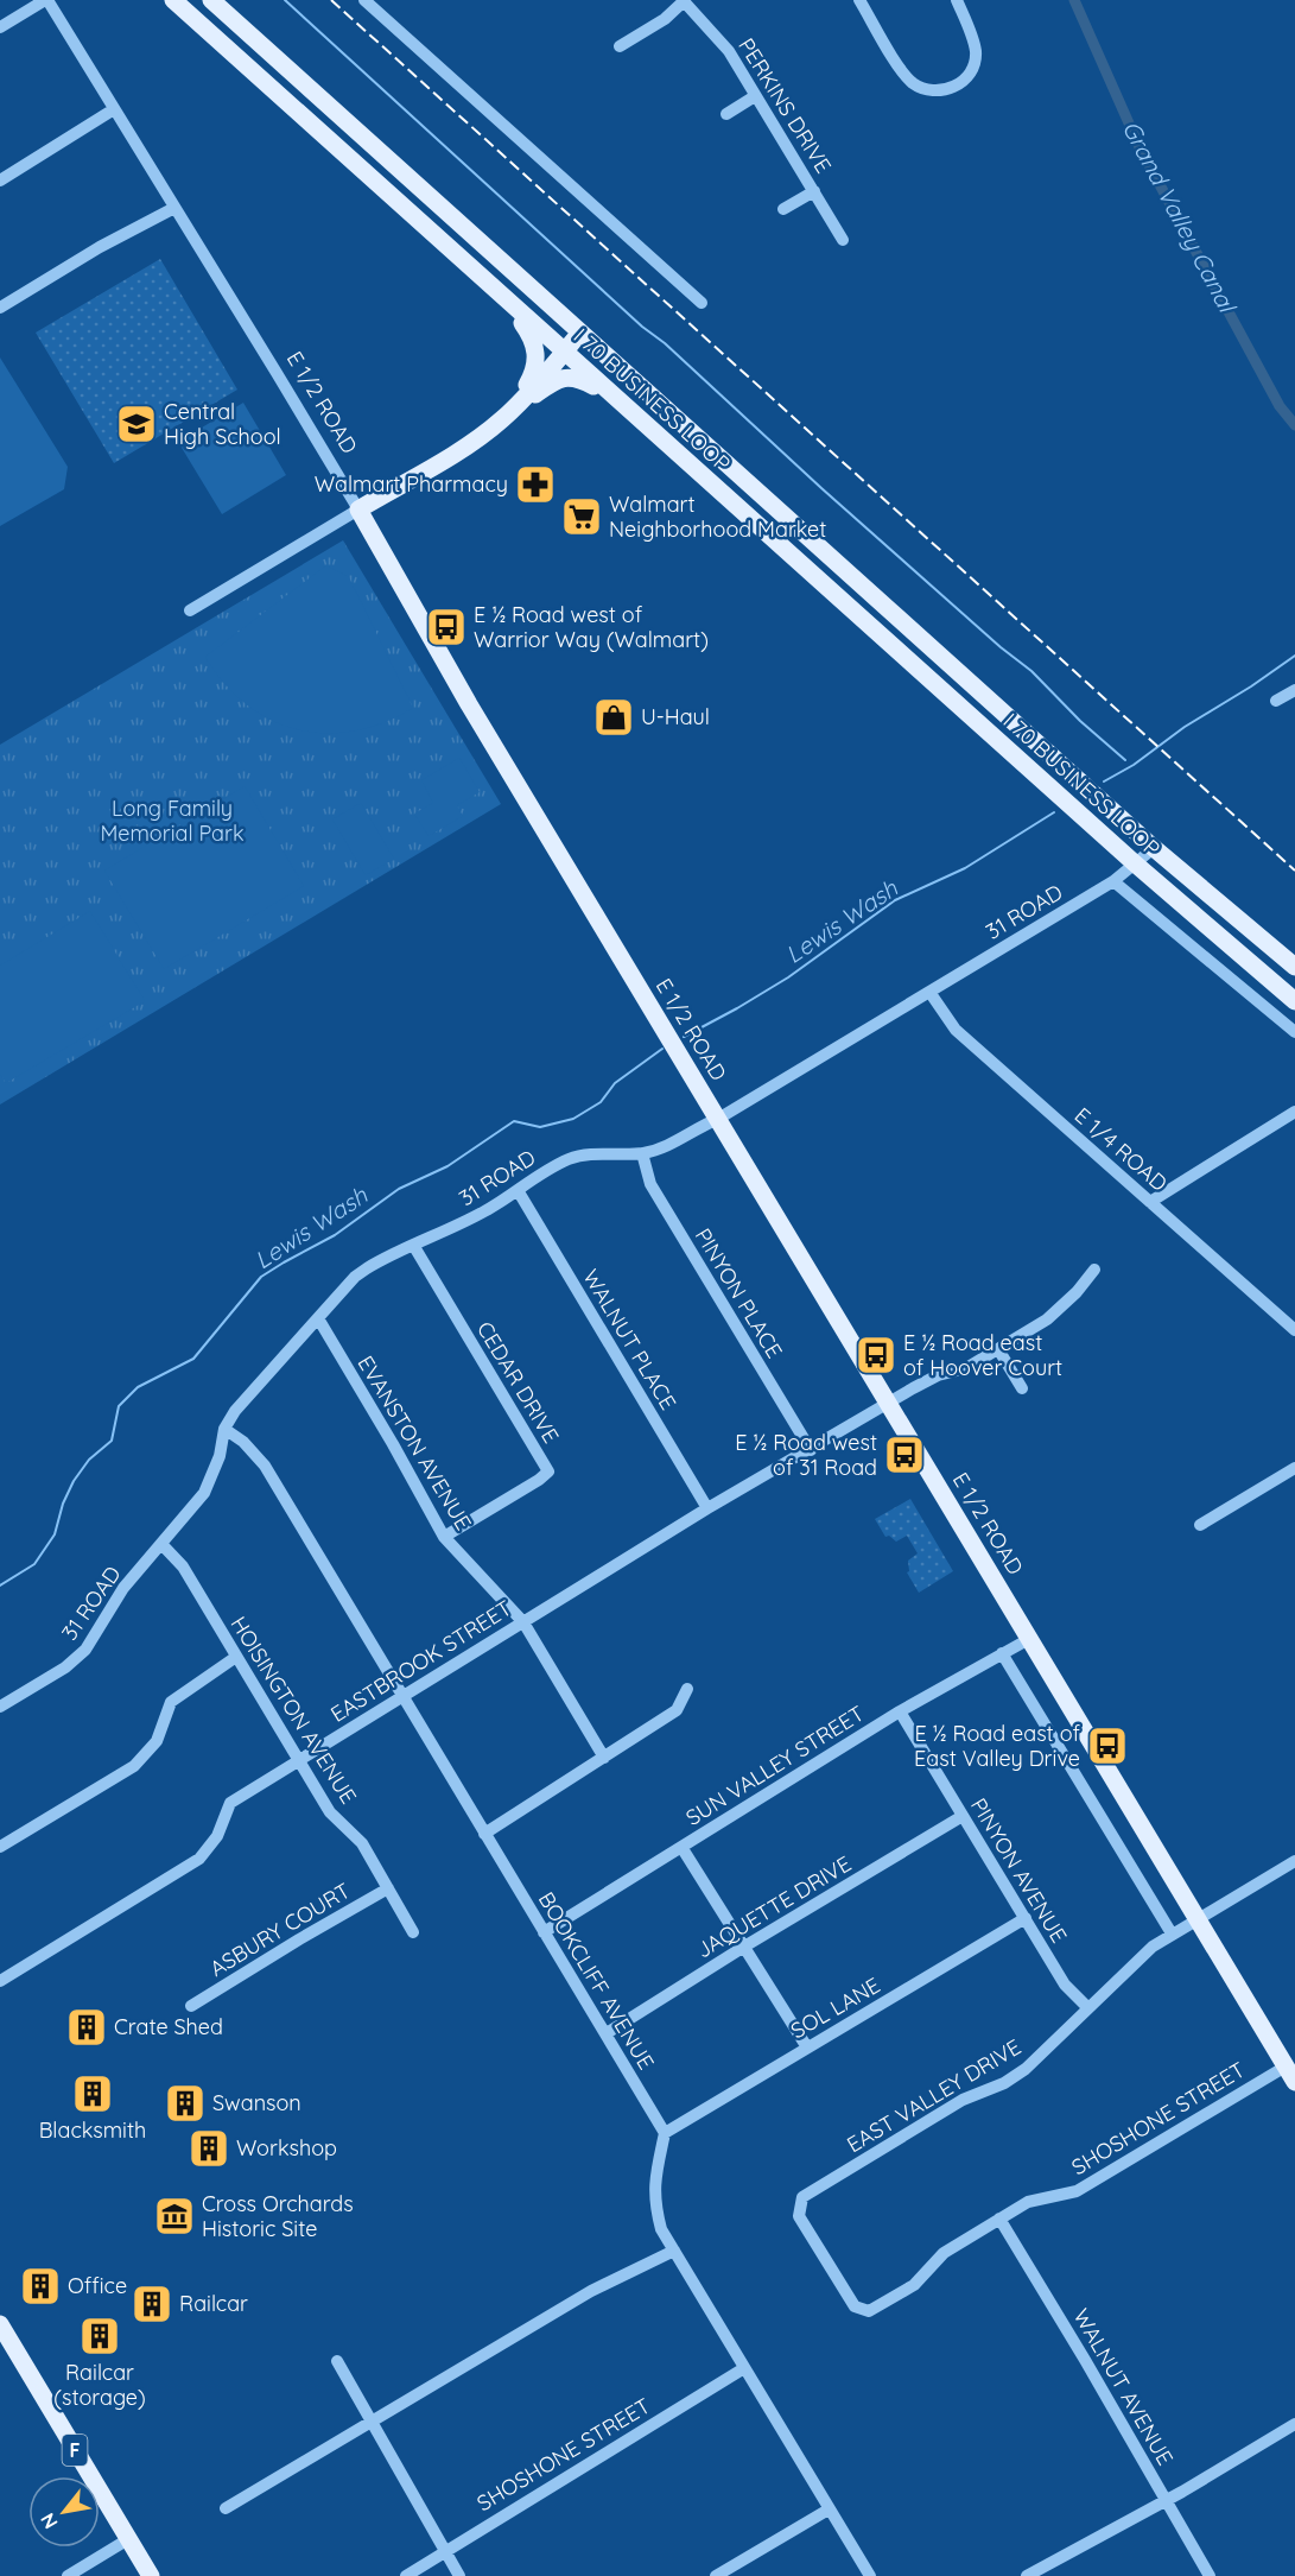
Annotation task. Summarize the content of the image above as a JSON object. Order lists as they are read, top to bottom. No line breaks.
{"streets":{"main road":["I 70 BUSINESS LOOP","E 1/2 ROAD","F"],"street":["PERKINS DRIVE","31 ROAD","E 1/4 ROAD","PINYON PLACE","WALNUT PLACE","CEDAR DRIVE","EVANSTON AVENUE","EASTBROOK STREET","HOISINGTON AVENUE","SUN VALLEY STREET","PINYON AVENUE","JAQUETTE DRIVE","ASBURY COURT","BOOKCLIFF AVENUE","SOL LANE","EAST VALLEY DRIVE","SHOSHONE STREET","WALNUT AVENUE"]},"crossings":[["I 70 BUSINESS LOOP","31 ROAD"],["E 1/2 ROAD","31 ROAD"],["E 1/2 ROAD","EASTBROOK STREET"],["E 1/2 ROAD","SUN VALLEY STREET"],["E 1/2 ROAD","EAST VALLEY DRIVE"],["E 1/2 ROAD","SHOSHONE STREET"],["31 ROAD","E 1/4 ROAD"],["31 ROAD","PINYON PLACE"],["31 ROAD","WALNUT PLACE"],["31 ROAD","CEDAR DRIVE"],["31 ROAD","EVANSTON AVENUE"],["31 ROAD","HOISINGTON AVENUE"],["31 ROAD","BOOKCLIFF AVENUE"],["PINYON PLACE","EASTBROOK STREET"],["WALNUT PLACE","EASTBROOK STREET"],["CEDAR DRIVE","EVANSTON AVENUE"],["EVANSTON AVENUE","EASTBROOK STREET"],["EASTBROOK STREET","HOISINGTON AVENUE"],["EASTBROOK STREET","BOOKCLIFF AVENUE"],["HOISINGTON AVENUE","ASBURY COURT"],["SUN VALLEY STREET","PINYON AVENUE"],["SUN VALLEY STREET","BOOKCLIFF AVENUE"],["PINYON AVENUE","JAQUETTE DRIVE"],["PINYON AVENUE","SOL LANE"],["PINYON AVENUE","EAST VALLEY DRIVE"],["JAQUETTE DRIVE","BOOKCLIFF AVENUE"],["BOOKCLIFF AVENUE","SOL LANE"],["EAST VALLEY DRIVE","SHOSHONE STREET"],["SHOSHONE STREET","WALNUT AVENUE"]],"water":["Grand Valley Canal","Lewis Wash"],"parks":["Long Family Memorial Park"],"places":{"school or university":["Central High School"],"pharmacy":["Walmart Pharmacy"],"supermarket":["Walmart Neighborhood Market"],"bus stop":["E ½ Road west of Warrior Way (Walmart)","E ½ Road east of Hoover Court","E ½ Road west of 31 Road","E ½ Road east of East Valley Drive"],"shop":["U-Haul"],"building":["Crate Shed","Blacksmith","Swanson","Workshop","Office","Railcar","Railcar (storage)"],"museum":["Cross Orchards Historic Site"]},"north":"bottom left"}
